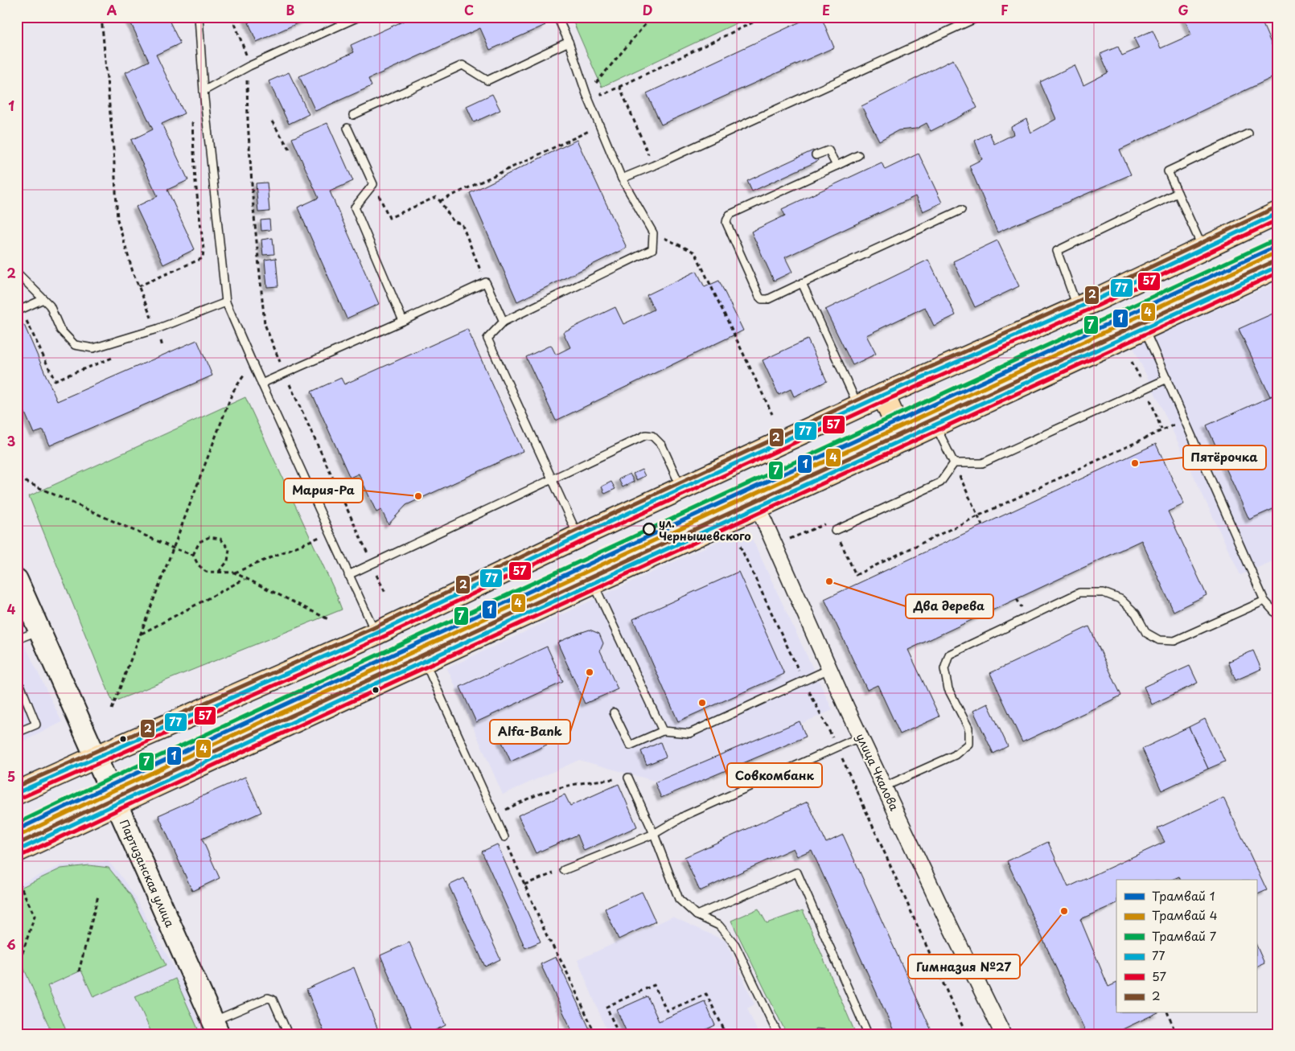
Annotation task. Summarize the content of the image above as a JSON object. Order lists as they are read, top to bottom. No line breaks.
{"streets":{"main road":["Партизанская улица"],"street":["улица Чкалова"]},"places":["Пятёрочка","Мария-Ра","ул. Чернышевского","Два дерева","Alfa-Bank","Совкомбанк","Гимназия №27"],"lines":["transit line 2","transit line 77","transit line 57","tram line 7","tram line 1","tram line 4"],"legend":["Трамвай 1","Трамвай 4","Трамвай 7","77","57","2"],"grid":{"columns":["A","B","C","D","E","F","G"],"rows":["1","2","3","4","5","6"]}}
